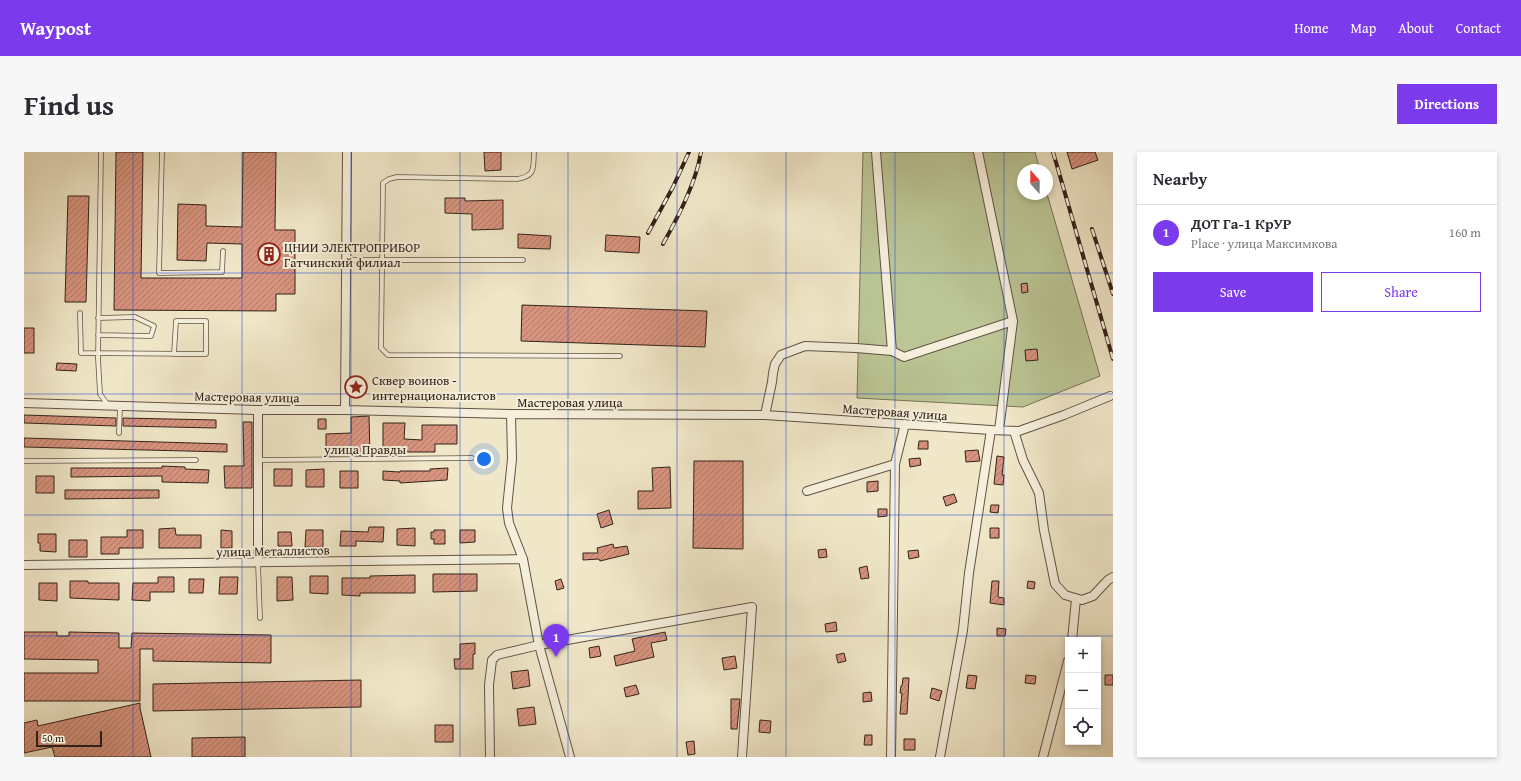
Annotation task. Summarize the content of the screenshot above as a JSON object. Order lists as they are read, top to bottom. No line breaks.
{"streets":{"street":["Мастеровая улица","улица Металлистов"],"lane":["улица Правды"]},"places":{"building":["ЦНИИ ЭЛЕКТРОПРИБОР Гатчинский филиал"],"place":["Сквер воинов - интернационалистов"]},"scale_bar":"50 m","north":"top","page":{"header":"Waypost","nav":["Home","Map","About","Contact"],"title":"Find us","buttons":["Directions",["Save","Share"]],"heading":"Nearby","list":[{"mark":"1","name":"ДОТ Га-1 КрУР","note":"Place · улица Максимкова","value":"160 m"}],"pins":"1","map_buttons":["+","−"],"scale":"50 m"}}
